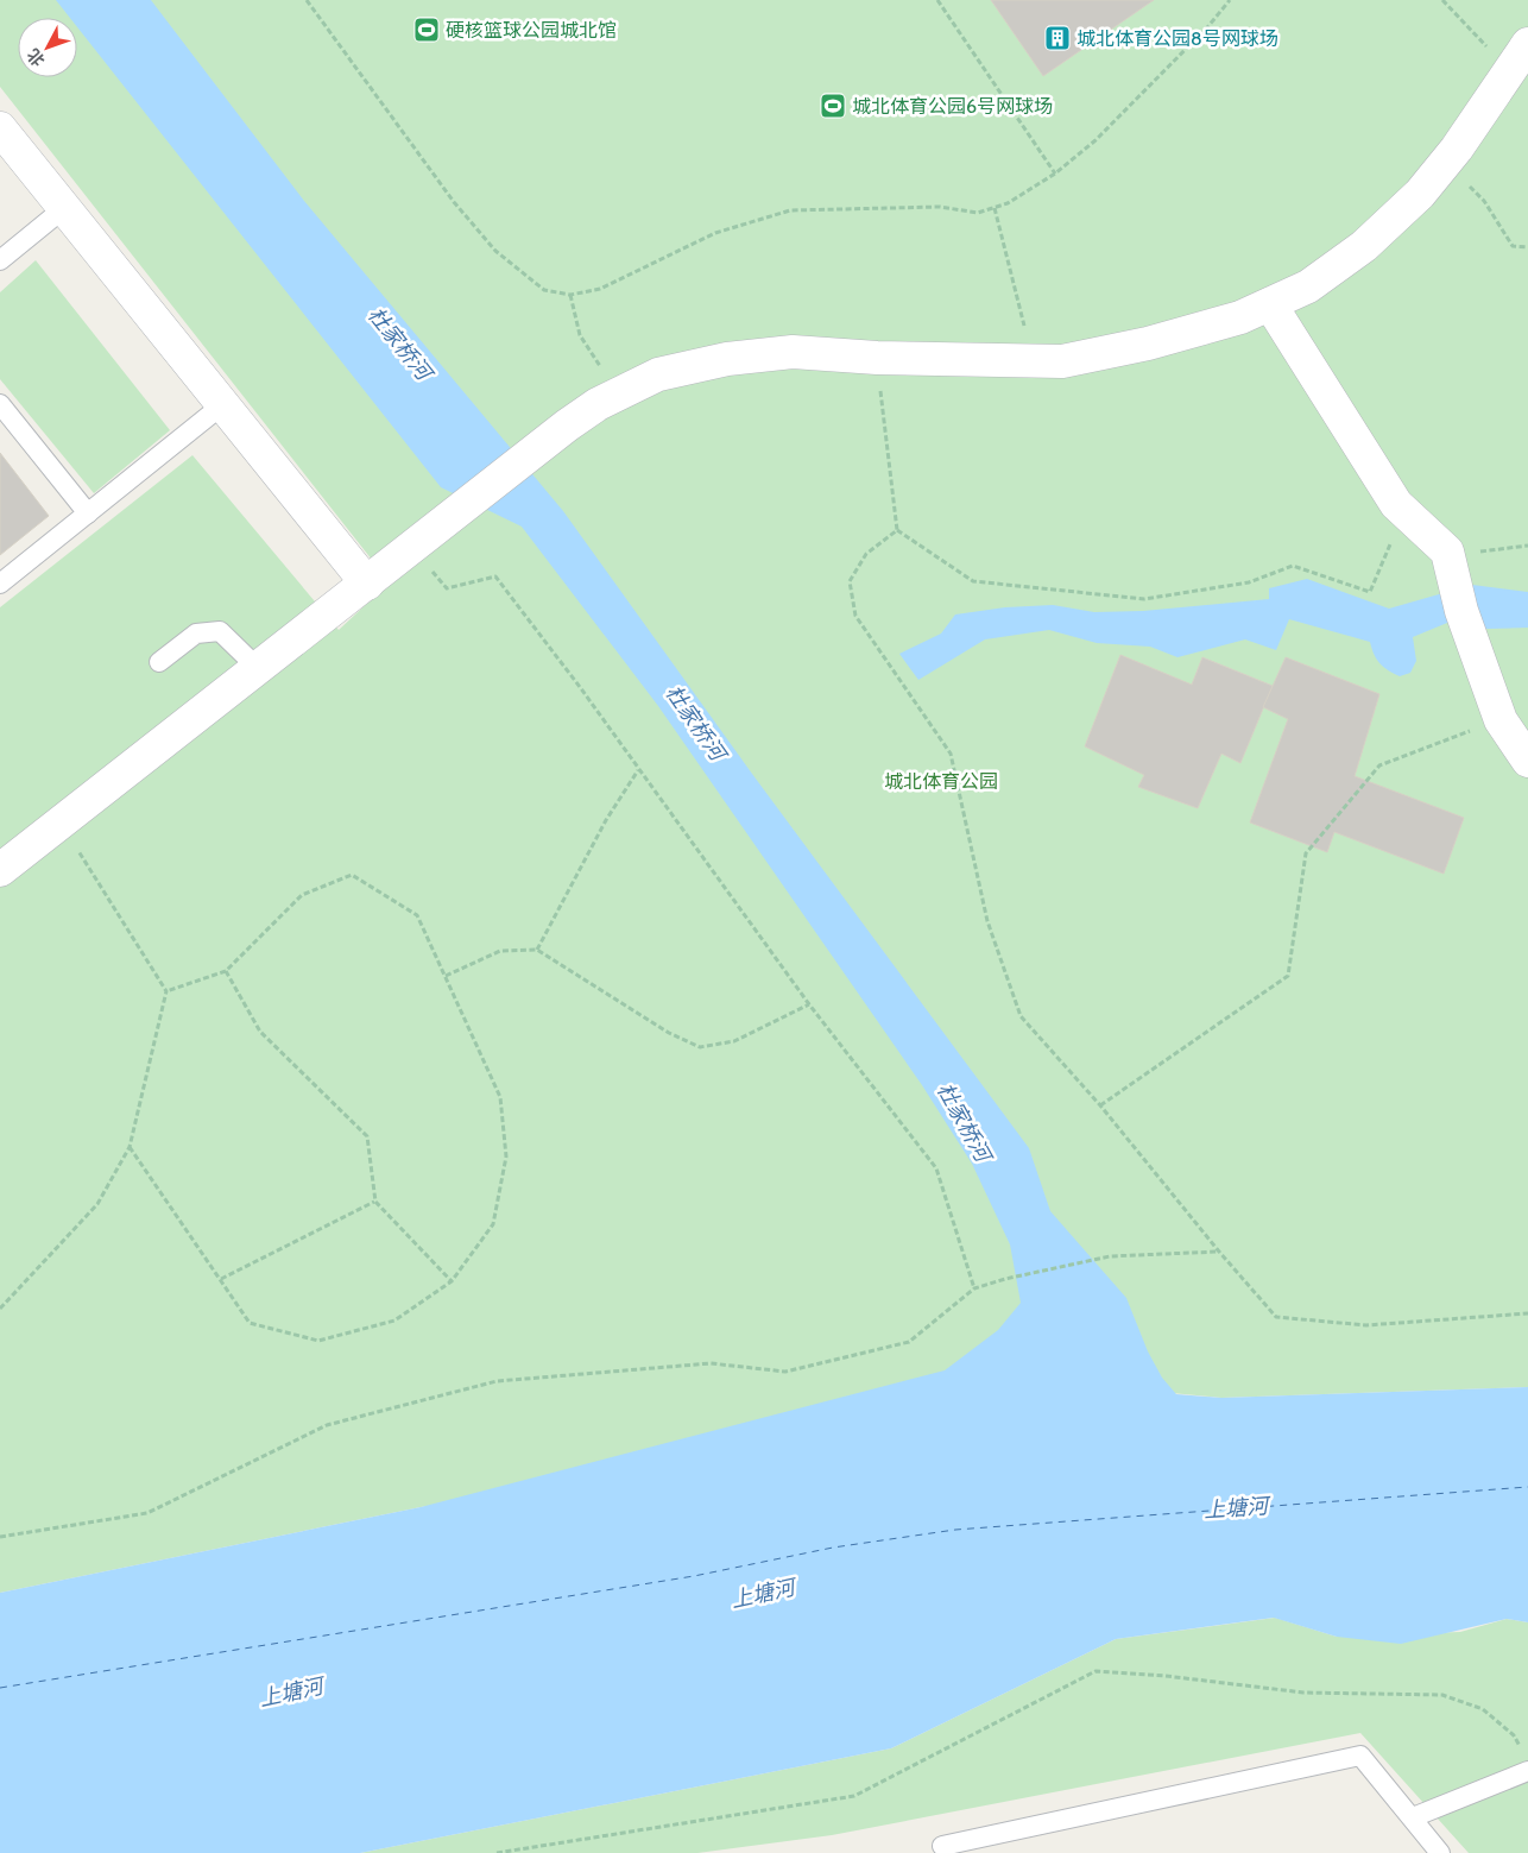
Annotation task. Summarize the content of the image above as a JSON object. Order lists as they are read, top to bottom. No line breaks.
{"water":["杜家桥河","上塘河"],"parks":["城北体育公园"],"places":{"sports":["硬核篮球公园城北馆","城北体育公园6号网球场"],"building":["城北体育公园8号网球场"]},"north":"bottom left"}
